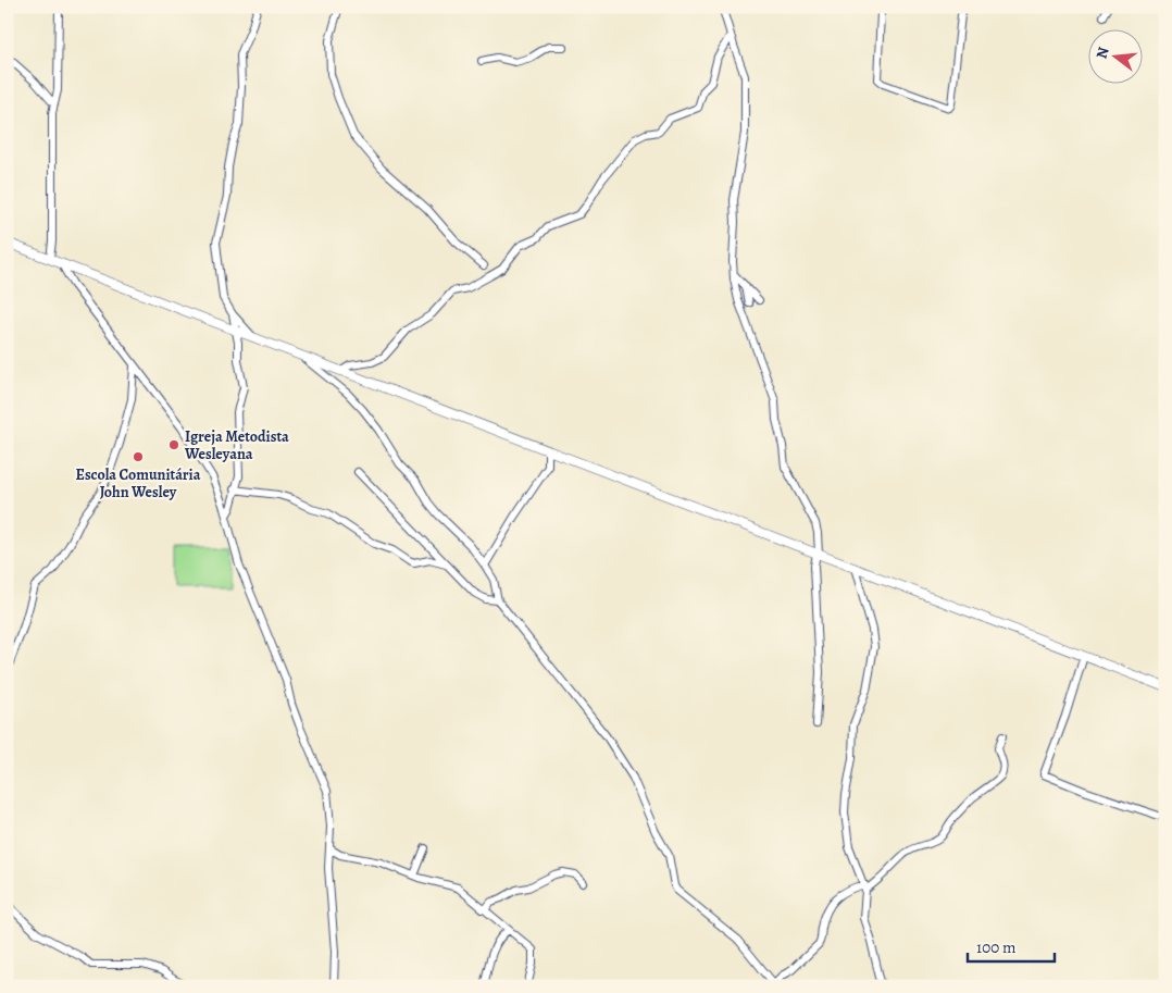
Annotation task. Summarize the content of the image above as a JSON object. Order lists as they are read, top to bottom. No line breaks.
{"places":["Igreja Metodista Wesleyana","Escola Comunitária John Wesley"],"scale_bar":"100 m","north":"left"}
